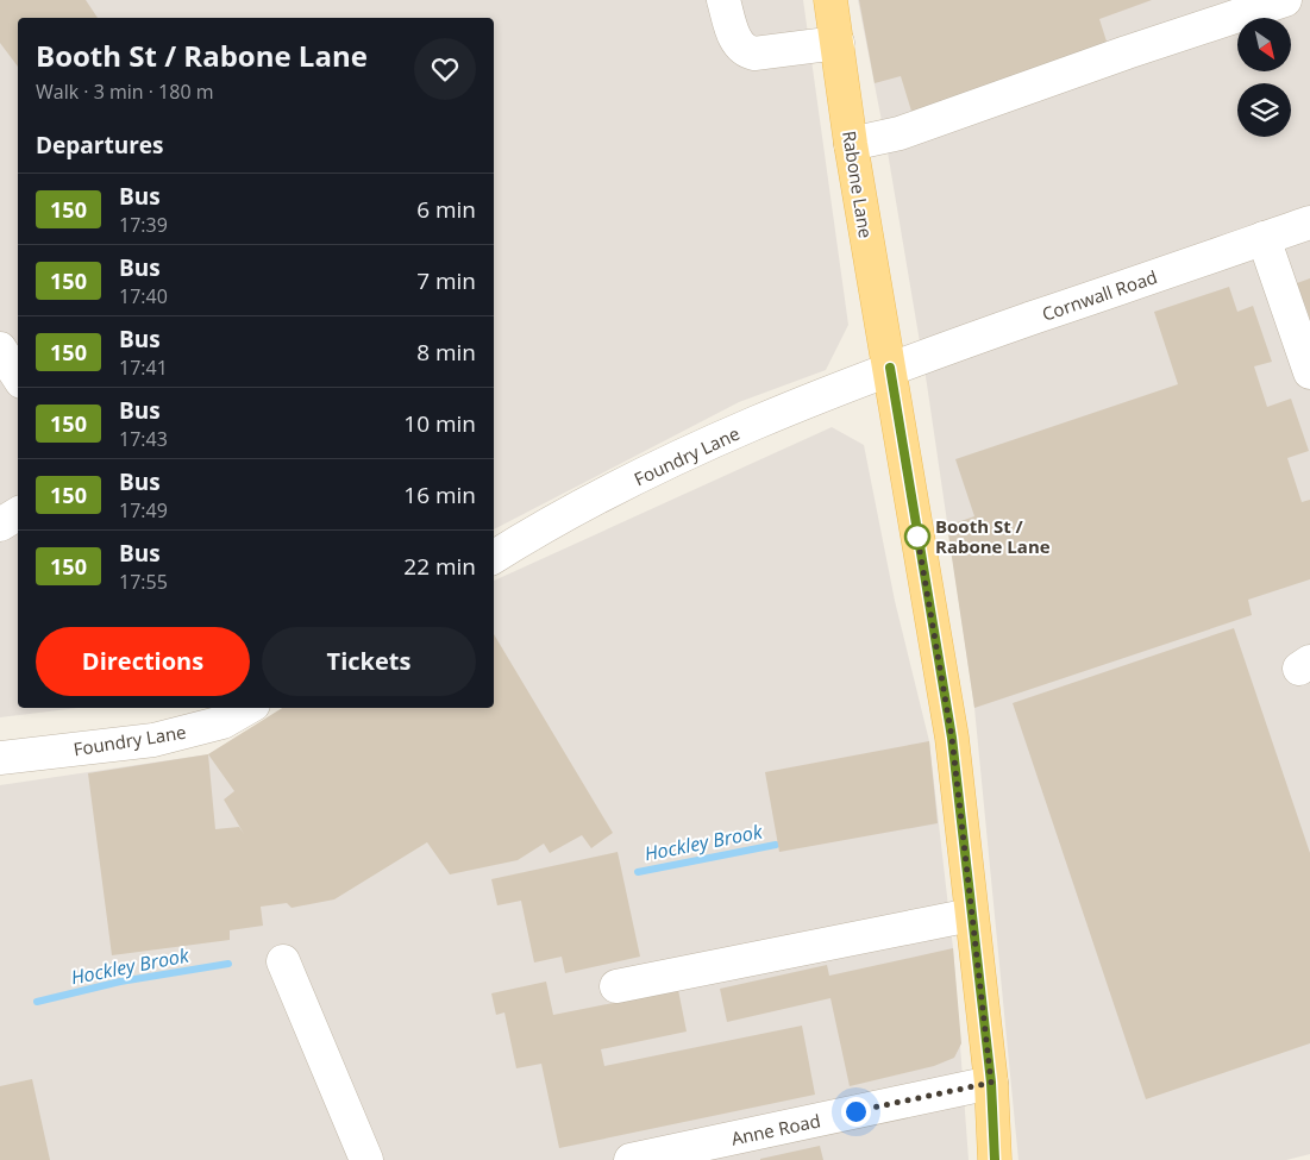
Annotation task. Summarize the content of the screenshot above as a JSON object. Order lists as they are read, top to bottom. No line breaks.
{"streets":{"main road":["Rabone Lane"],"street":["Cornwall Road","Foundry Lane","Anne Road"]},"crossings":[["Rabone Lane","Cornwall Road"],["Rabone Lane","Foundry Lane"],["Rabone Lane","Anne Road"],["Cornwall Road","Foundry Lane"]],"water":["Hockley Brook"],"places":["Booth St / Rabone Lane"],"lines":["bus line 150"],"north":"bottom right","page":{"heading":[["Booth St / Rabone Lane","Walk · 3 min · 180 m"],"Departures"],"list":[{"mark":"150","name":"Bus","note":"17:39","value":"6 min"},{"mark":"150","name":"Bus","note":"17:40","value":"7 min"},{"mark":"150","name":"Bus","note":"17:41","value":"8 min"},{"mark":"150","name":"Bus","note":"17:43","value":"10 min"},{"mark":"150","name":"Bus","note":"17:49","value":"16 min"},{"mark":"150","name":"Bus","note":"17:55","value":"22 min"}],"buttons":["Directions","Tickets"]}}
